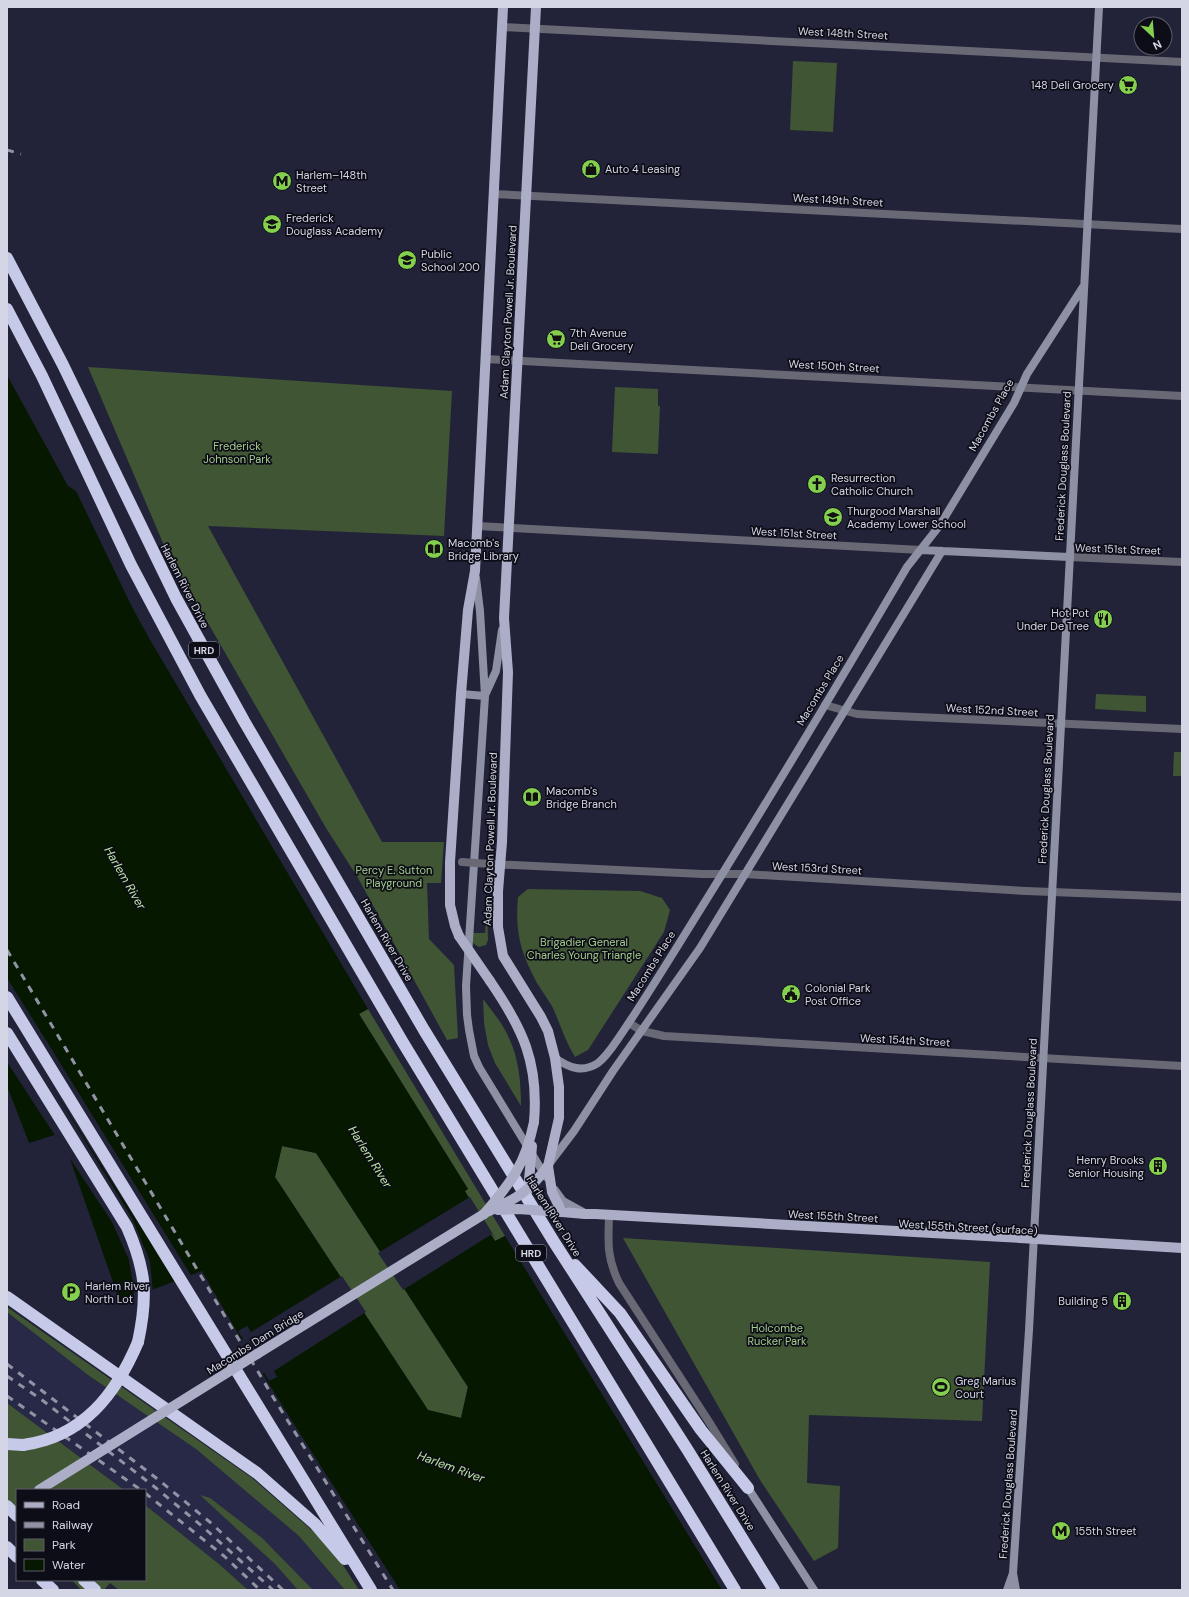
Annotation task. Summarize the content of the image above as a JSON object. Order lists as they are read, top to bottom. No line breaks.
{"streets":{"highway":["Harlem River Drive","HRD"],"main road":["Adam Clayton Powell Jr. Boulevard","Macombs Place","Frederick Douglass Boulevard","West 151st Street","West 155th Street","West 155th Street (surface)","Macombs Dam Bridge"],"street":["West 148th Street","West 149th Street","West 150th Street","West 152nd Street","West 153rd Street","West 154th Street"]},"crossings":[["West 148th Street","Adam Clayton Powell Jr. Boulevard"],["West 148th Street","Frederick Douglass Boulevard"],["West 149th Street","Adam Clayton Powell Jr. Boulevard"],["West 149th Street","Frederick Douglass Boulevard"],["Adam Clayton Powell Jr. Boulevard","West 150th Street"],["Adam Clayton Powell Jr. Boulevard","Macombs Place"],["Adam Clayton Powell Jr. Boulevard","West 151st Street"],["Adam Clayton Powell Jr. Boulevard","Harlem River Drive"],["Adam Clayton Powell Jr. Boulevard","West 153rd Street"],["Adam Clayton Powell Jr. Boulevard","West 155th Street"],["Adam Clayton Powell Jr. Boulevard","West 155th Street (surface)"],["Adam Clayton Powell Jr. Boulevard","Macombs Dam Bridge"],["West 150th Street","Macombs Place"],["West 150th Street","Frederick Douglass Boulevard"],["Macombs Place","Frederick Douglass Boulevard"],["Macombs Place","West 151st Street"],["Macombs Place","West 152nd Street"],["Macombs Place","West 153rd Street"],["Macombs Place","West 154th Street"],["Frederick Douglass Boulevard","West 151st Street"],["Frederick Douglass Boulevard","West 152nd Street"],["Frederick Douglass Boulevard","West 153rd Street"],["Frederick Douglass Boulevard","West 154th Street"],["Frederick Douglass Boulevard","West 155th Street (surface)"],["Harlem River Drive","West 155th Street (surface)"],["West 155th Street","West 155th Street (surface)"],["West 155th Street","Macombs Dam Bridge"]],"water":["Harlem River"],"parks":["Frederick Johnson Park","Percy E. Sutton Playground","Brigadier General Charles Young Triangle","Holcombe Rucker Park"],"places":{"supermarket":["148 Deli Grocery","7th Avenue Deli Grocery"],"shop":["Auto 4 Leasing"],"metro station":["Harlem–148th Street","155th Street"],"school or university":["Frederick Douglass Academy","Public School 200","Thurgood Marshall Academy Lower School"],"church":["Resurrection Catholic Church"],"library":["Macomb's Bridge Library","Macomb's Bridge Branch"],"restaurant":["Hot Pot Under De Tree"],"public building":["Colonial Park Post Office"],"building":["Henry Brooks Senior Housing","Building 5"],"parking":["Harlem River North Lot"],"sports":["Greg Marius Court"]},"legend":["Road","Railway","Park","Water"],"north":"bottom right"}
